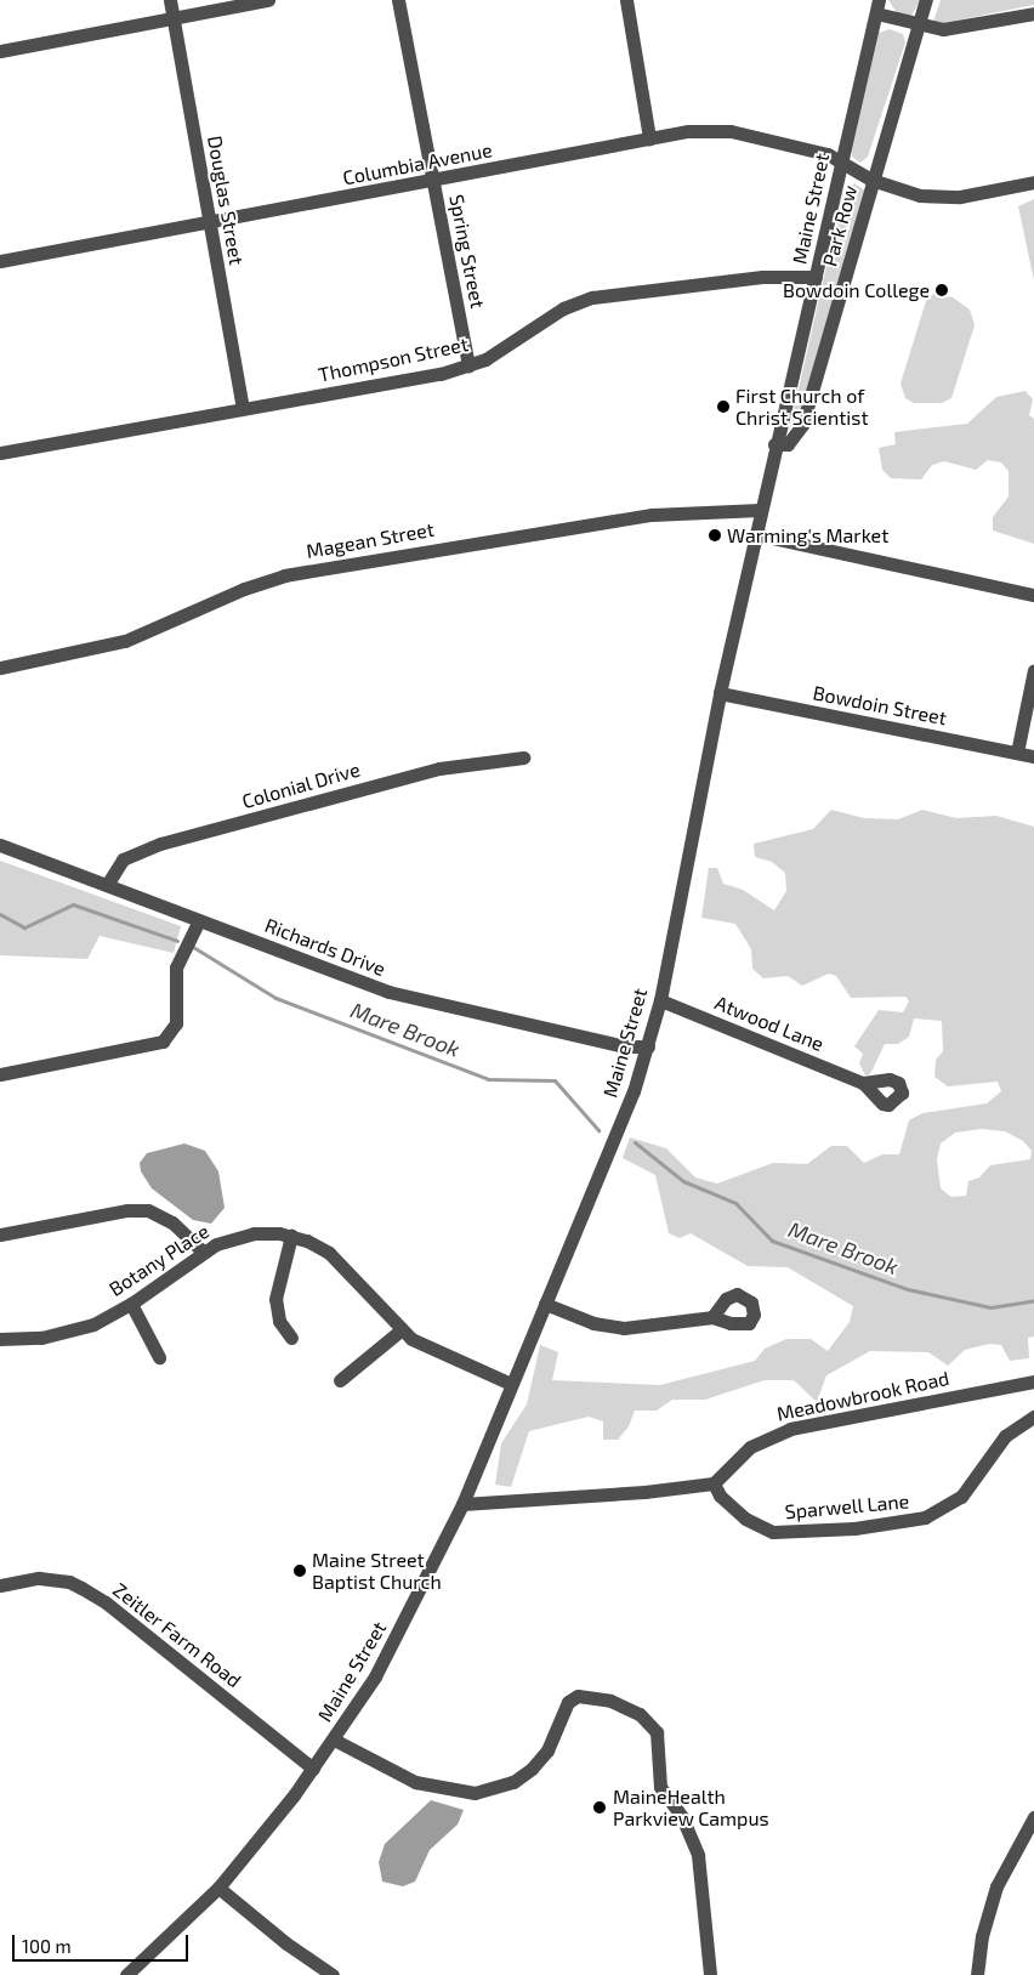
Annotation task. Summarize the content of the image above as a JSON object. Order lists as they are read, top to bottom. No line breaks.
{"streets":{"street":["Columbia Avenue","Douglas Street","Maine Street","Park Row","Spring Street","Thompson Street","Magean Street","Bowdoin Street","Colonial Drive","Richards Drive","Atwood Lane","Botany Place","Meadowbrook Road","Sparwell Lane","Zeitler Farm Road"]},"crossings":[["Columbia Avenue","Douglas Street"],["Columbia Avenue","Maine Street"],["Columbia Avenue","Park Row"],["Columbia Avenue","Spring Street"],["Douglas Street","Thompson Street"],["Maine Street","Park Row"],["Maine Street","Thompson Street"],["Maine Street","Magean Street"],["Maine Street","Bowdoin Street"],["Maine Street","Richards Drive"],["Maine Street","Atwood Lane"],["Maine Street","Botany Place"],["Maine Street","Zeitler Farm Road"],["Spring Street","Thompson Street"],["Colonial Drive","Richards Drive"],["Meadowbrook Road","Sparwell Lane"]],"water":["Mare Brook"],"places":["Bowdoin College","First Church of Christ Scientist","Warming's Market","Maine Street Baptist Church","MaineHealth Parkview Campus"],"scale_bar":"100 m"}
